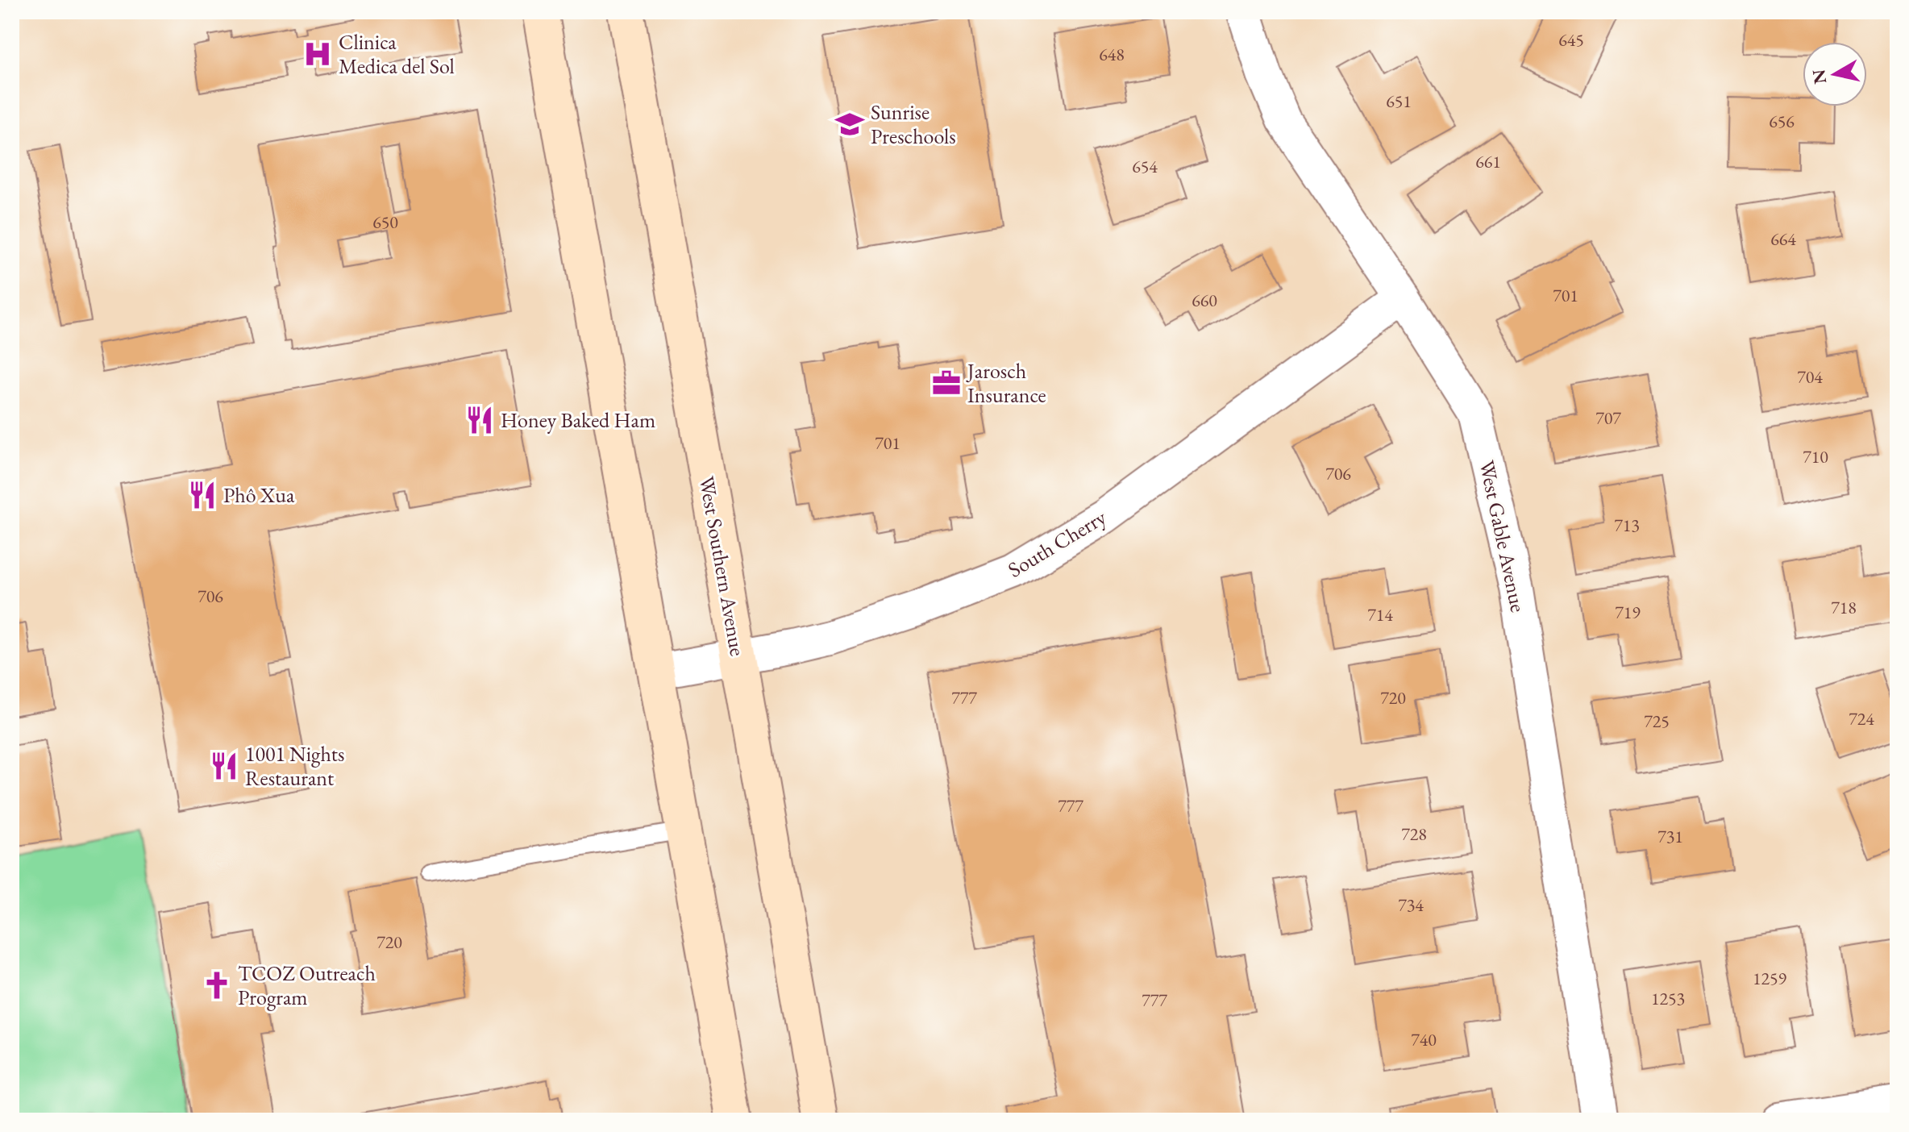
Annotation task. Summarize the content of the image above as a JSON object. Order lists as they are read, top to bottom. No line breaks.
{"streets":{"main road":["West Southern Avenue"],"street":["West Gable Avenue","South Cherry"]},"crossings":[["West Gable Avenue","South Cherry"],["South Cherry","West Southern Avenue"]],"places":{"hospital":["Clinica Medica del Sol"],"school or university":["Sunrise Preschools"],"office":["Jarosch Insurance"],"restaurant":["Honey Baked Ham","Phô Xua","1001 Nights Restaurant"],"church":["TCOZ Outreach Program"]},"house_numbers":["645","648","651","656","661","654","650","664","701","660","704","707","701","710","706","713","706","718","719","714","777","720","724","725","777","728","731","734","720","1259","1253","777","740"],"north":"left"}
